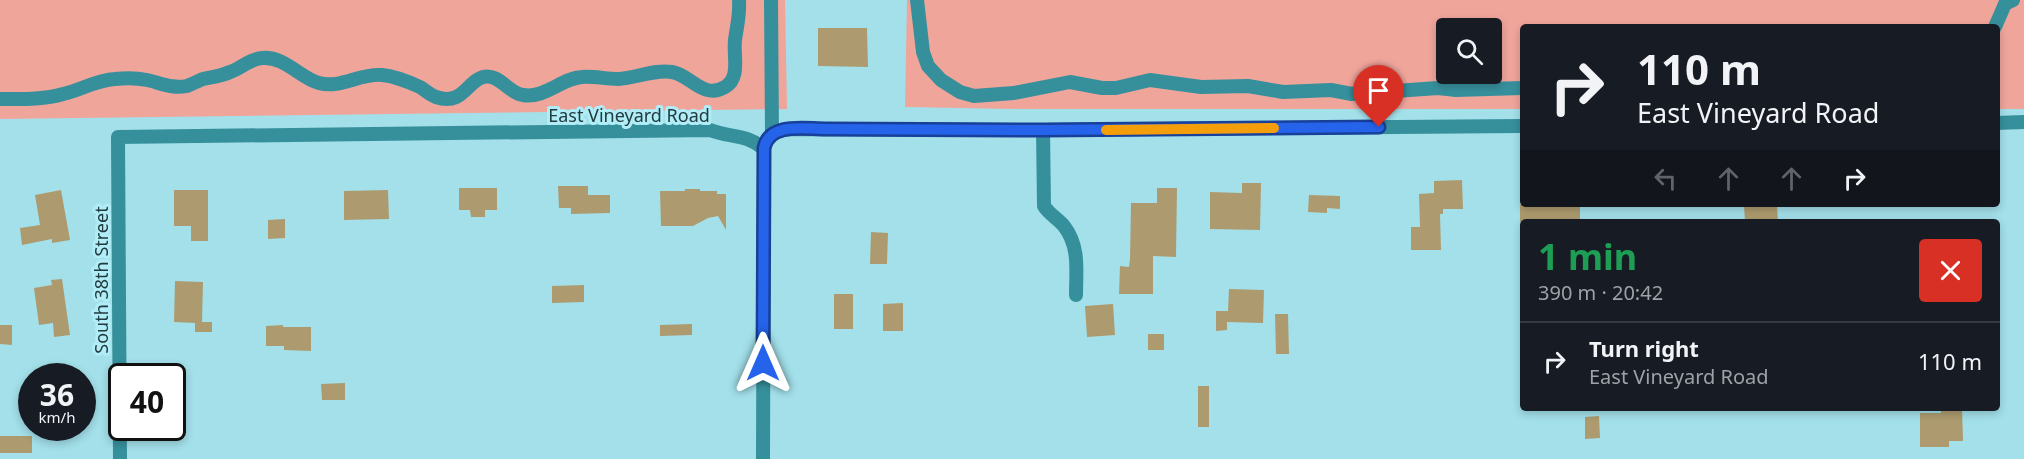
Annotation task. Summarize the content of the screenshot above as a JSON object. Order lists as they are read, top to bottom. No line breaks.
{"streets":{"street":["East Vineyard Road","South 38th Street"]},"crossings":[["East Vineyard Road","South 38th Street"]],"page":{"turn":["110 m","East Vineyard Road"],"heading":["1 min","390 m · 20:42"],"list":[{"name":"Turn right","note":"East Vineyard Road","value":"110 m"}],"speed":"36 km/h","limit":"40"}}
